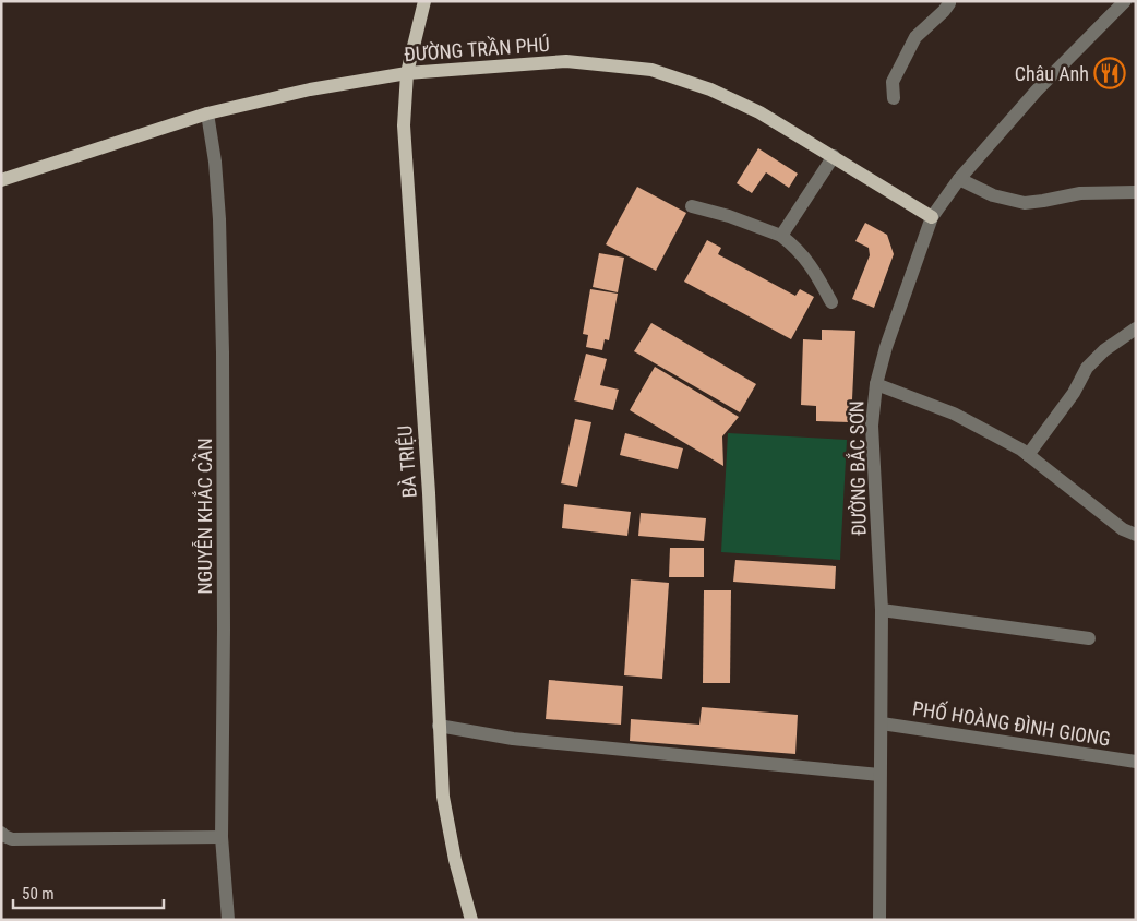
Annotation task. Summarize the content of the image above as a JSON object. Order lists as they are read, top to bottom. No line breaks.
{"streets":{"main road":["ĐƯỜNG TRẦN PHÚ","BÀ TRIỆU"],"street":["ĐƯỜNG BẮC SƠN","NGUYỄN KHẮC CẦN","PHỐ HOÀNG ĐÌNH GIONG"]},"crossings":[["ĐƯỜNG TRẦN PHÚ","BÀ TRIỆU"],["ĐƯỜNG TRẦN PHÚ","ĐƯỜNG BẮC SƠN"],["ĐƯỜNG TRẦN PHÚ","NGUYỄN KHẮC CẦN"],["ĐƯỜNG BẮC SƠN","PHỐ HOÀNG ĐÌNH GIONG"]],"places":{"restaurant":["Châu Anh"]},"scale_bar":"50 m"}
